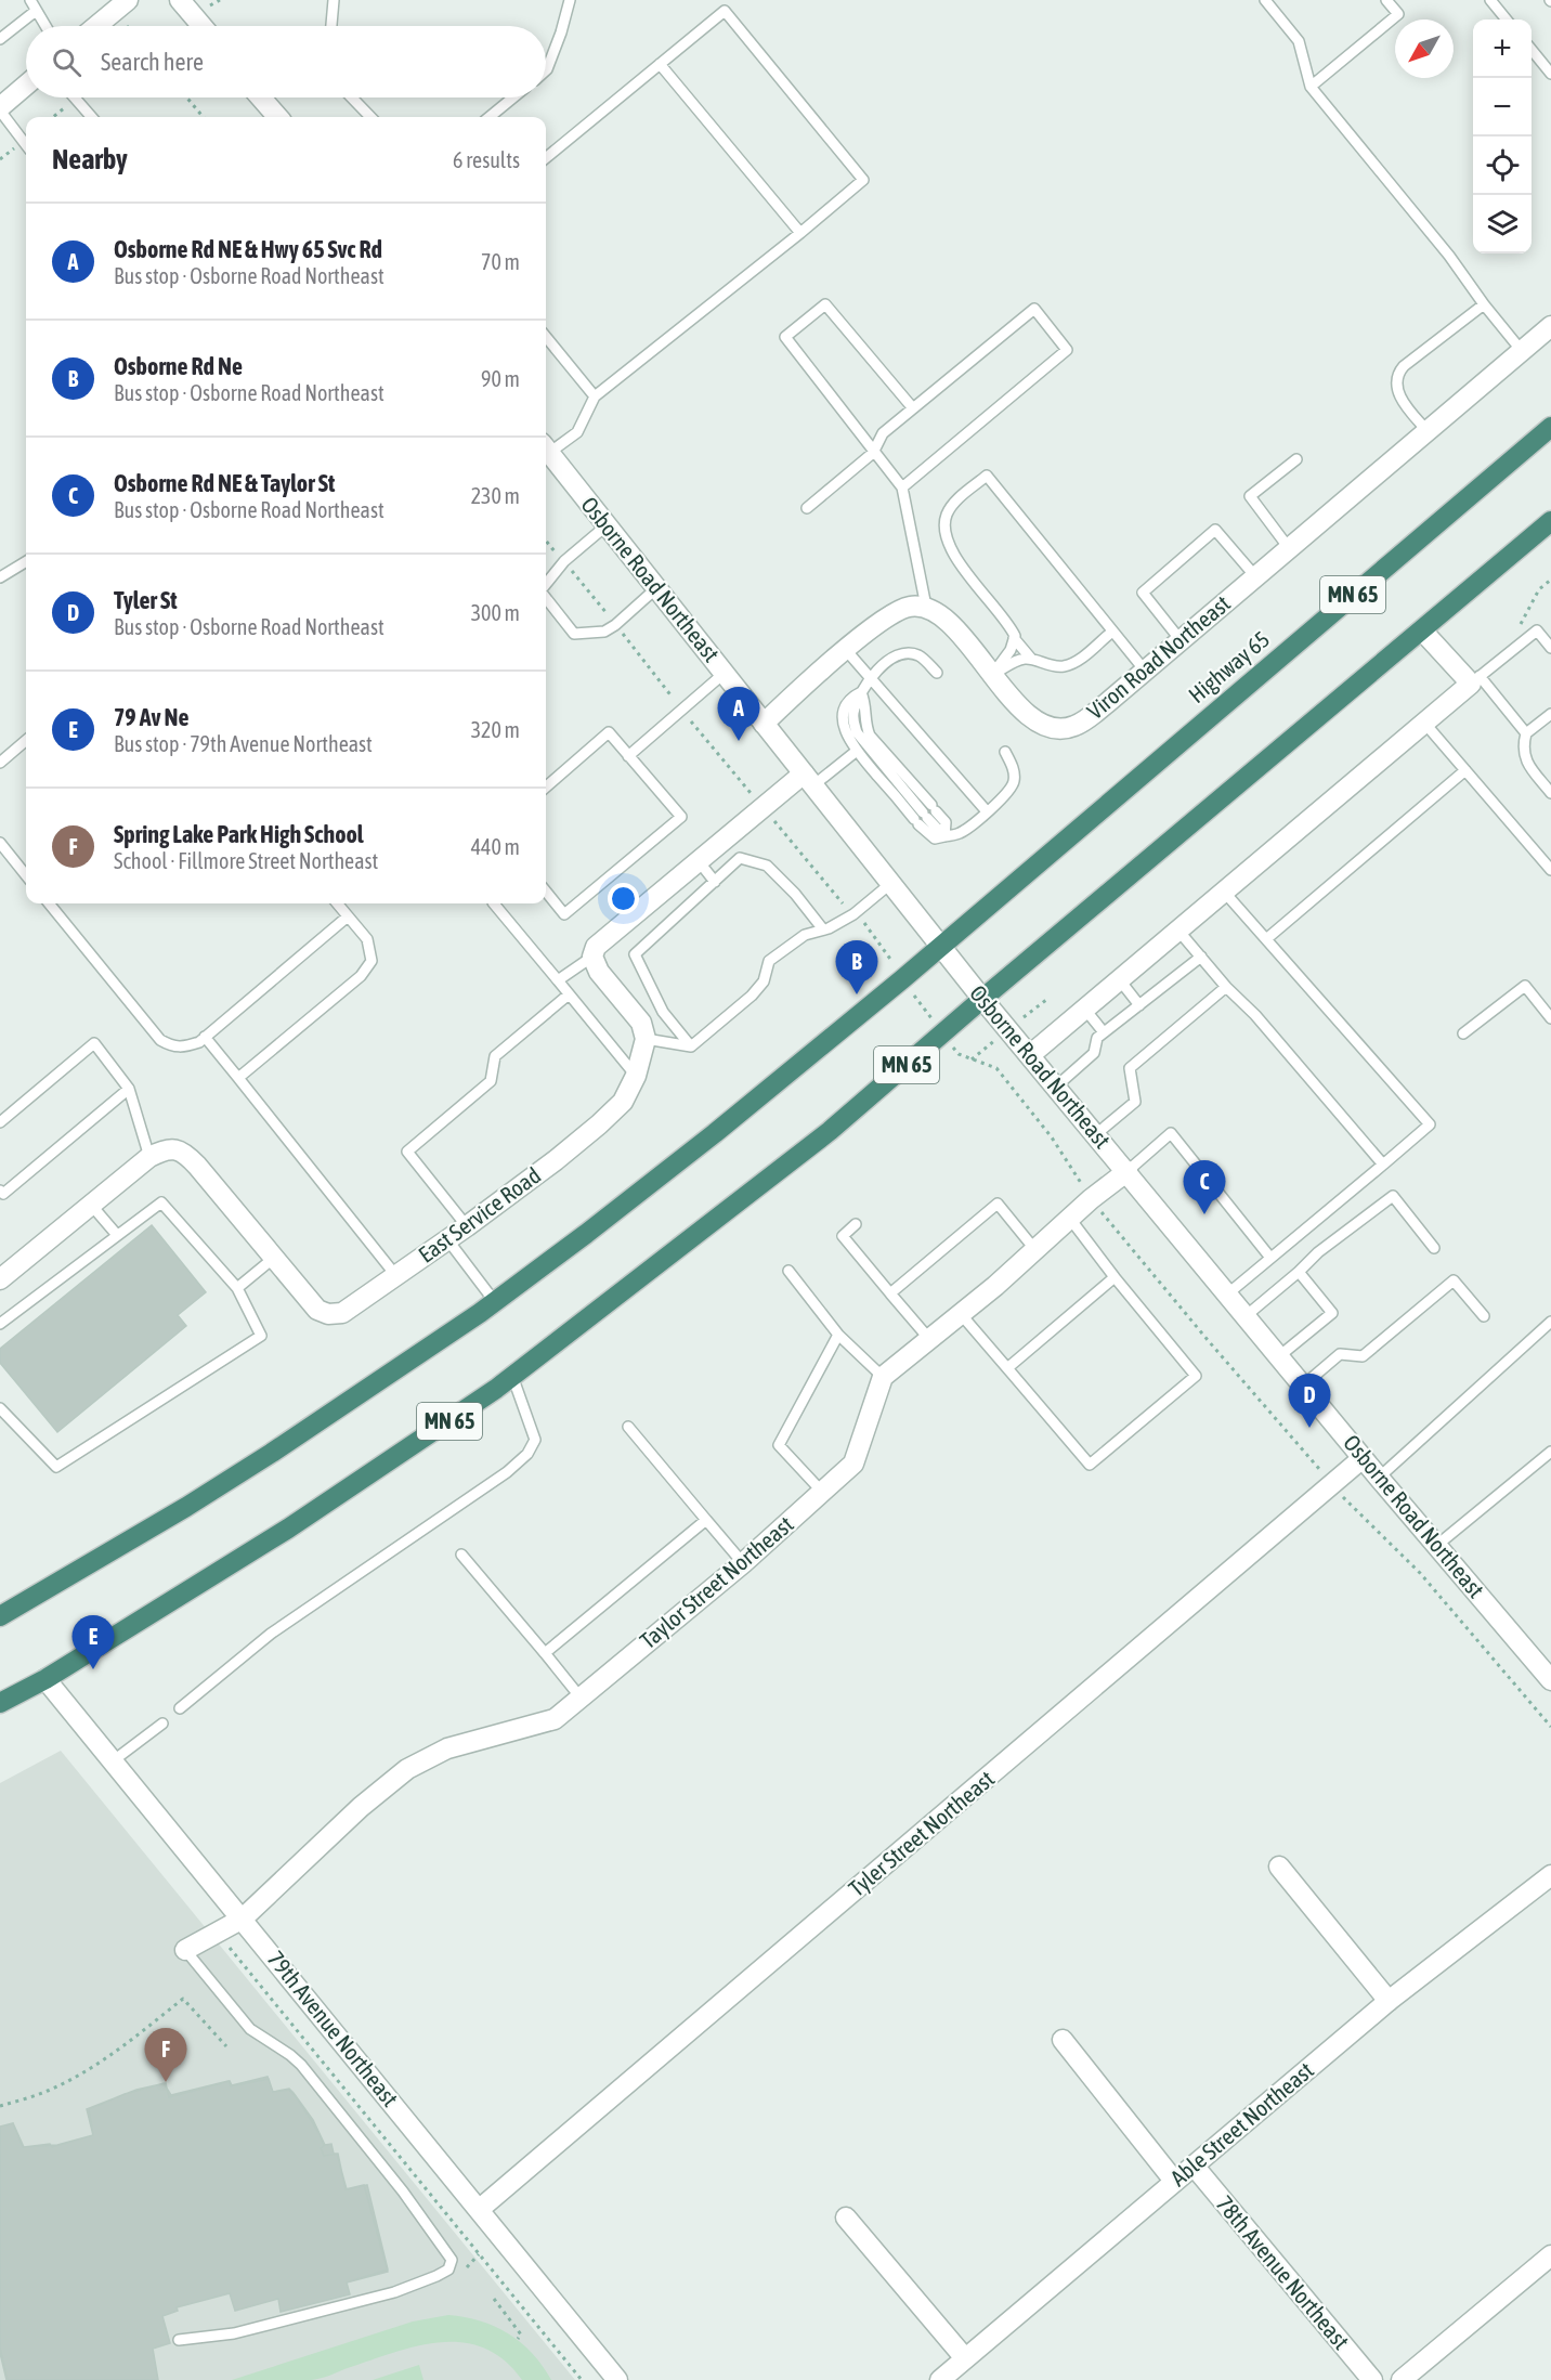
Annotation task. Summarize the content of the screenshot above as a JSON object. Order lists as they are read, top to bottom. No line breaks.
{"streets":{"highway":["MN 65","Highway 65"],"street":["Osborne Road Northeast","Viron Road Northeast","East Service Road","Taylor Street Northeast","Tyler Street Northeast","79th Avenue Northeast","Able Street Northeast","78th Avenue Northeast"]},"crossings":[["Osborne Road Northeast","MN 65"],["Osborne Road Northeast","Highway 65"],["Osborne Road Northeast","Tyler Street Northeast"],["MN 65","Highway 65"],["MN 65","79th Avenue Northeast"],["Taylor Street Northeast","79th Avenue Northeast"],["Tyler Street Northeast","79th Avenue Northeast"],["Able Street Northeast","78th Avenue Northeast"]],"north":"bottom left","page":{"map_buttons":["+","−"],"search":"Search here","heading":["Nearby","6 results"],"list":[{"mark":"A","name":"Osborne Rd NE & Hwy 65 Svc Rd","note":"Bus stop · Osborne Road Northeast","value":"70 m"},{"mark":"B","name":"Osborne Rd Ne","note":"Bus stop · Osborne Road Northeast","value":"90 m"},{"mark":"C","name":"Osborne Rd NE & Taylor St","note":"Bus stop · Osborne Road Northeast","value":"230 m"},{"mark":"D","name":"Tyler St","note":"Bus stop · Osborne Road Northeast","value":"300 m"},{"mark":"E","name":"79 Av Ne","note":"Bus stop · 79th Avenue Northeast","value":"320 m"},{"mark":"F","name":"Spring Lake Park High School","note":"School · Fillmore Street Northeast","value":"440 m"}],"pins":["A","B","C","D","E","F"]}}
